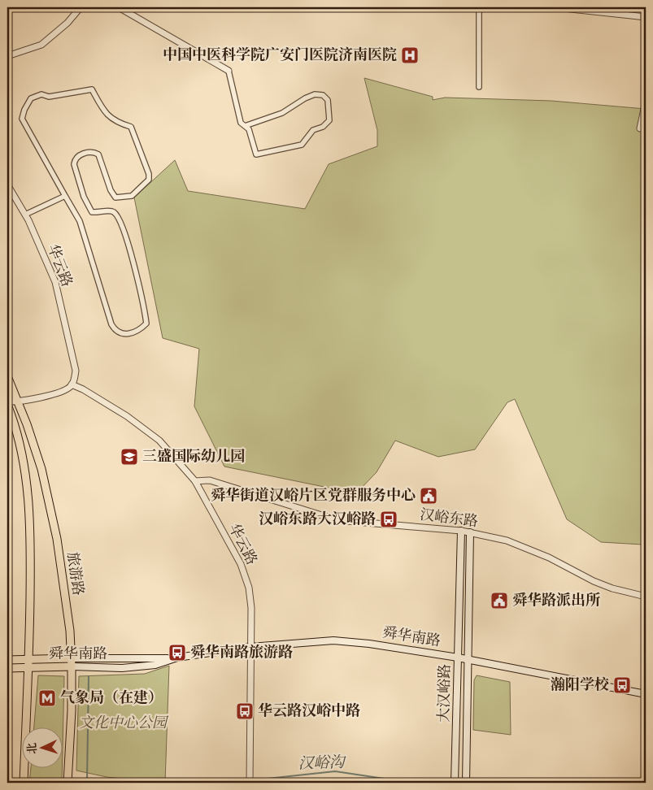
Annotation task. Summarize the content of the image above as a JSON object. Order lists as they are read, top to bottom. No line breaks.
{"streets":{"main road":["旅游路","舜华南路","大汉峪路"],"street":["华云路","汉峪东路"]},"crossings":[["华云路","汉峪东路"],["华云路","舜华南路"],["汉峪东路","大汉峪路"],["旅游路","舜华南路"],["舜华南路","大汉峪路"]],"water":["汉峪沟"],"parks":["文化中心公园"],"places":{"hospital":["中国中医科学院广安门医院济南医院"],"school or university":["三盛国际幼儿园"],"public building":["舜华街道汉峪片区党群服务中心","舜华路派出所"],"bus stop":["汉峪东路大汉峪路","舜华南路旅游路","瀚阳学校","华云路汉峪中路"],"metro station":["气象局（在建）"]},"north":"left"}
